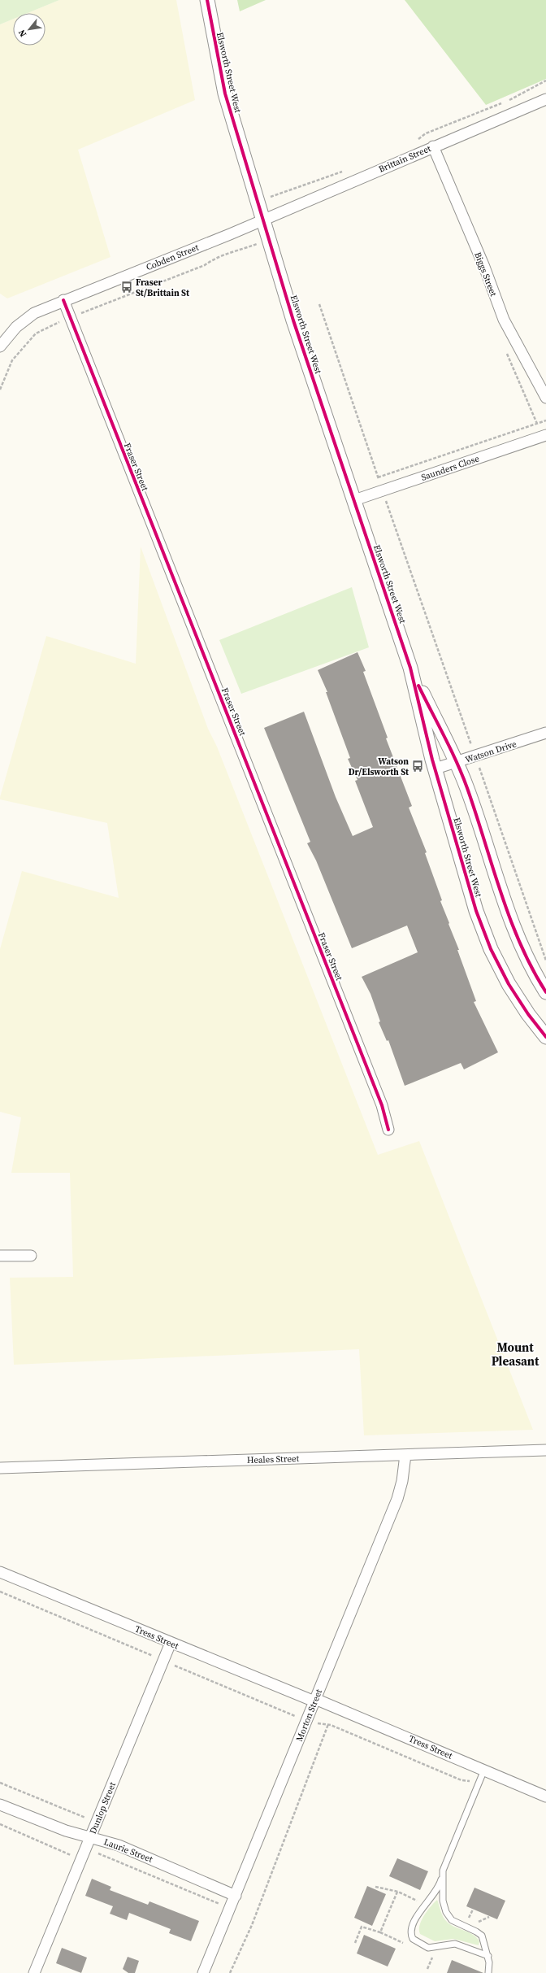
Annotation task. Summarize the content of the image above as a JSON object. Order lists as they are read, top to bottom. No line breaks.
{"streets":{"street":["Elsworth Street West","Brittain Street","Cobden Street","Biggs Street","Fraser Street","Saunders Close","Watson Drive","Heales Street","Tress Street","Morton Street","Dunlop Street","Laurie Street"]},"crossings":[["Elsworth Street West","Brittain Street"],["Elsworth Street West","Cobden Street"],["Elsworth Street West","Saunders Close"],["Elsworth Street West","Watson Drive"],["Brittain Street","Cobden Street"],["Brittain Street","Biggs Street"],["Cobden Street","Fraser Street"],["Heales Street","Morton Street"],["Tress Street","Morton Street"],["Tress Street","Dunlop Street"],["Morton Street","Laurie Street"],["Dunlop Street","Laurie Street"]],"districts":["Mount Pleasant"],"places":{"bus stop":["Fraser St/Brittain St","Watson Dr/Elsworth St"]},"north":"bottom left"}
